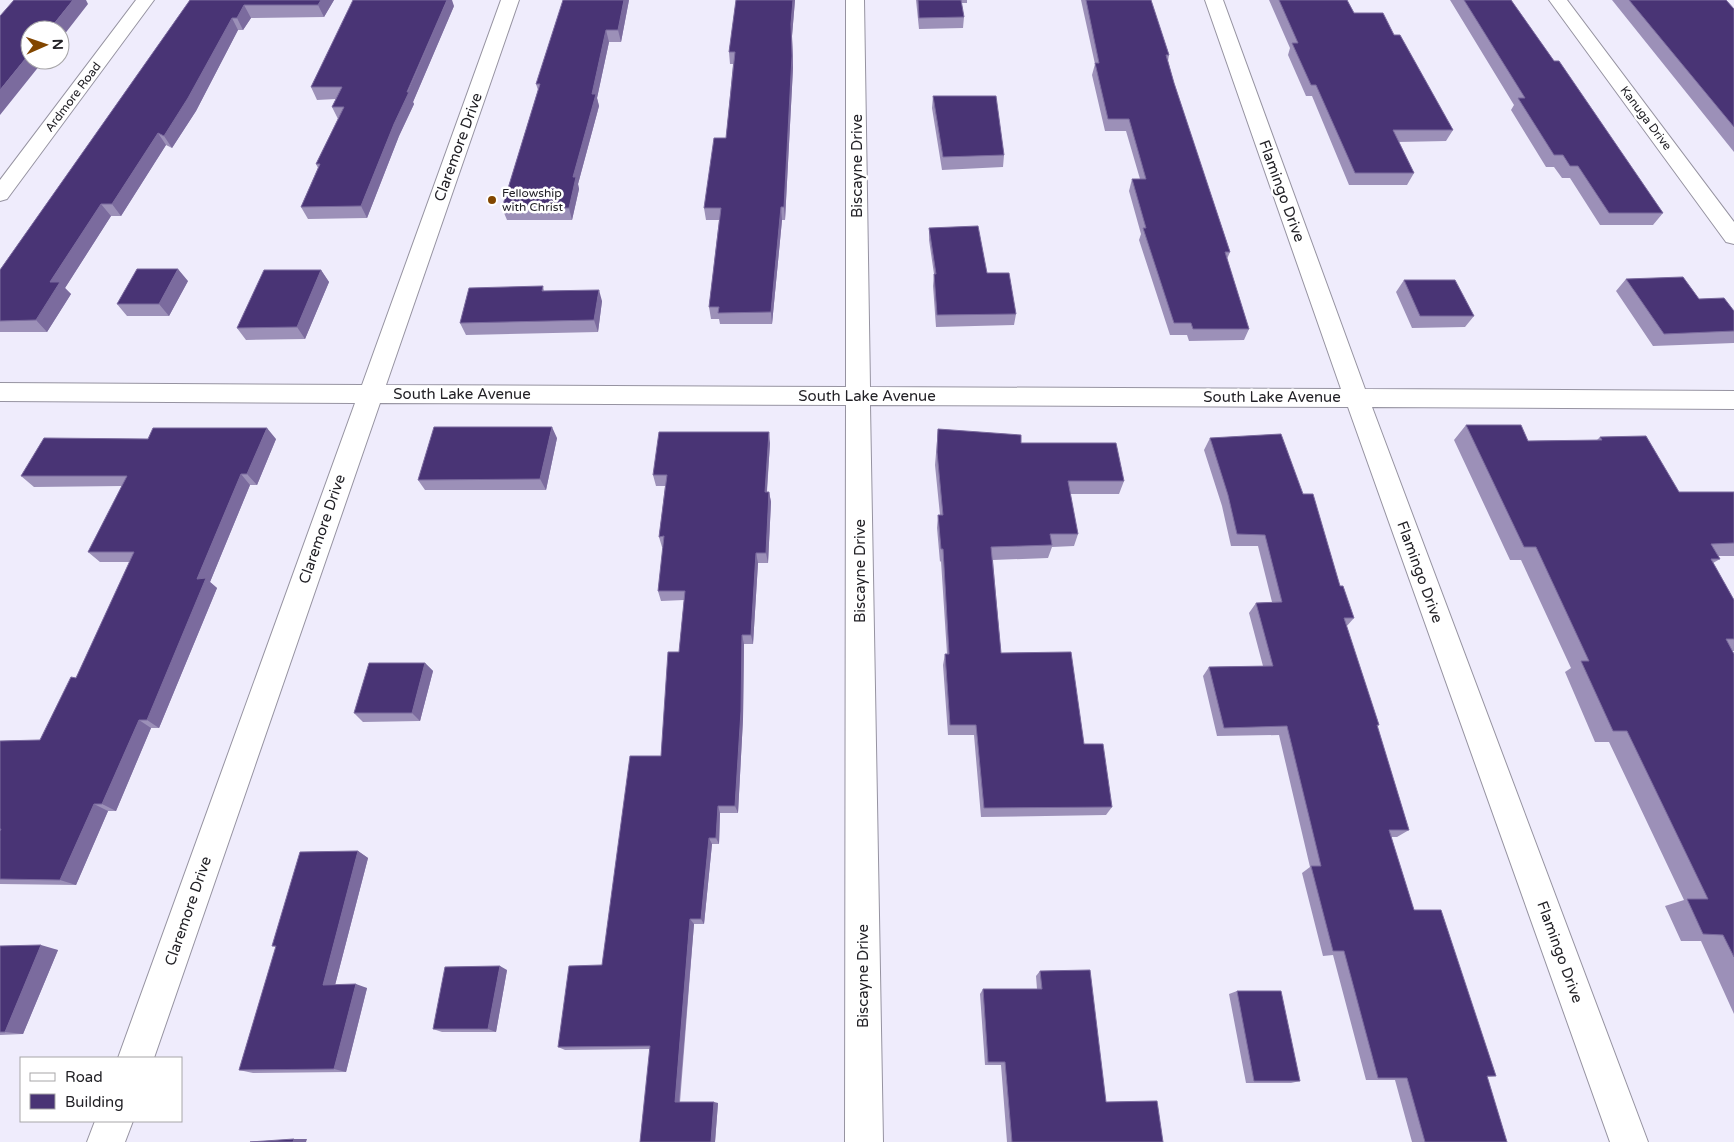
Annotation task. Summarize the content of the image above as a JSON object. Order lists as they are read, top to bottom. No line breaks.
{"streets":{"street":["Ardmore Road","Kanuga Drive","Claremore Drive","Biscayne Drive","Flamingo Drive","South Lake Avenue"]},"crossings":[["Claremore Drive","South Lake Avenue"],["Biscayne Drive","South Lake Avenue"],["Flamingo Drive","South Lake Avenue"]],"places":["Fellowship with Christ"],"legend":["Road","Building"],"north":"right"}
